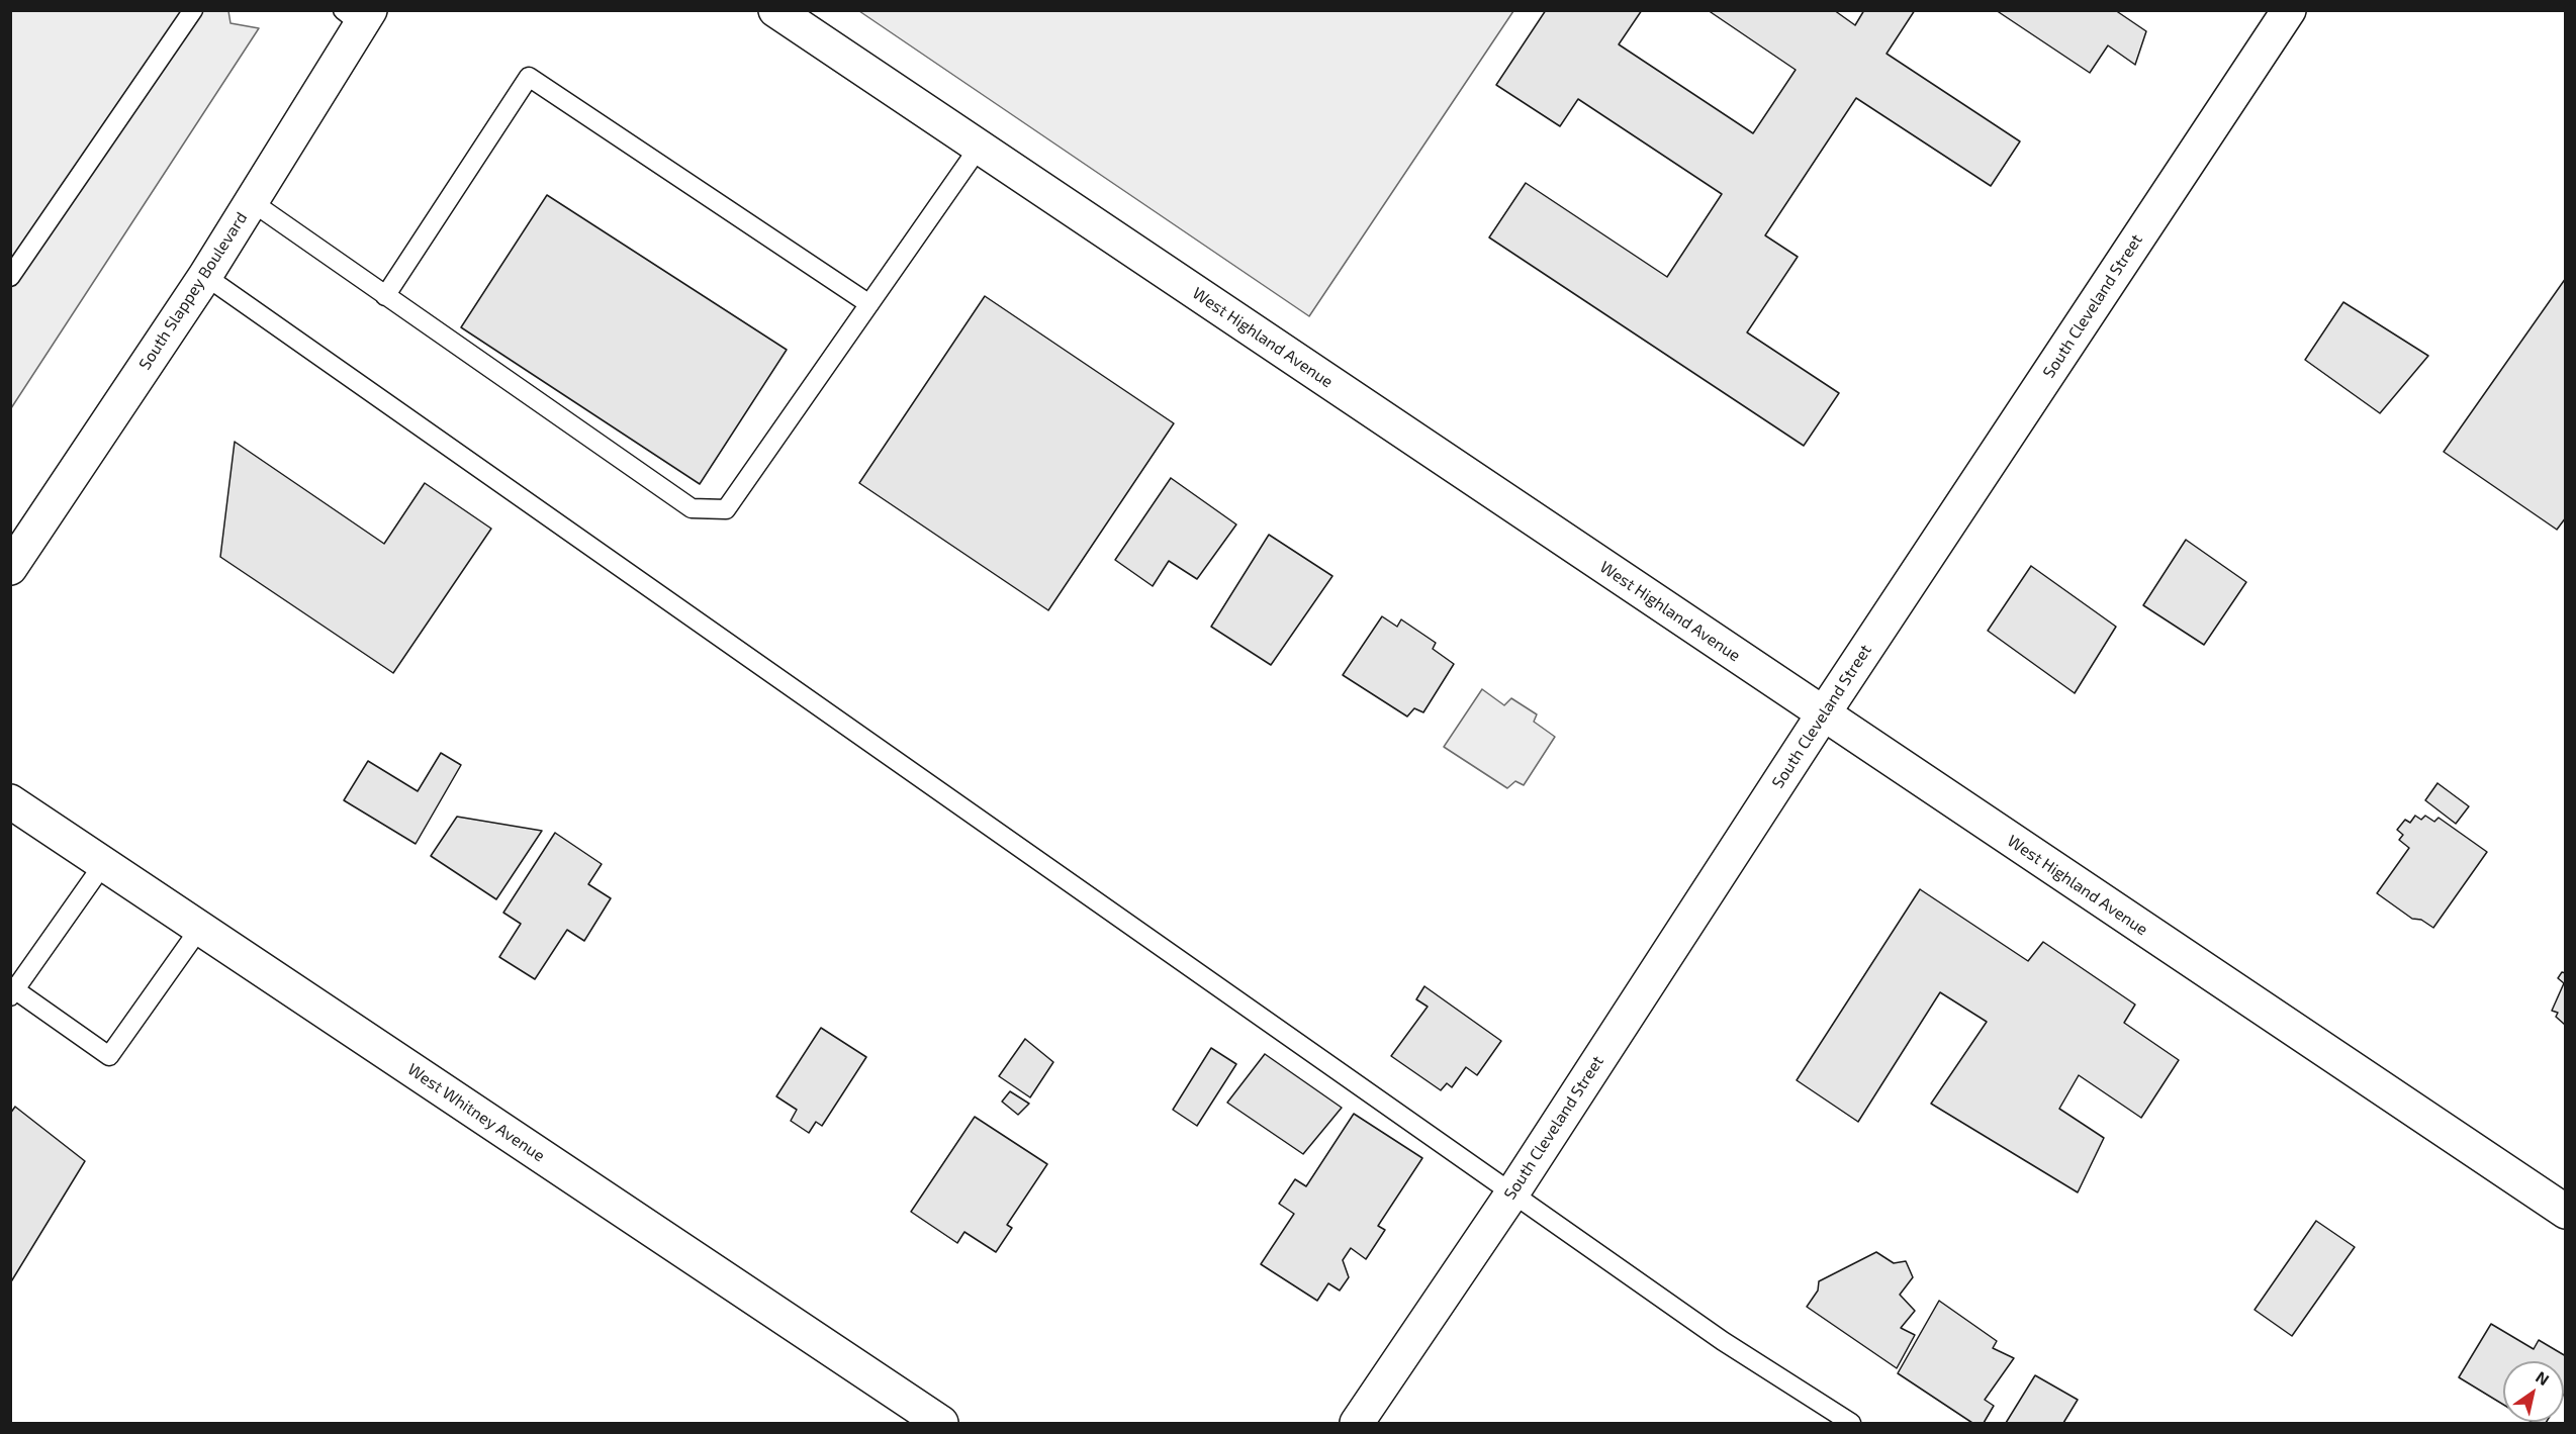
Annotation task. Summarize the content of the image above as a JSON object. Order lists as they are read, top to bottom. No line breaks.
{"streets":{"street":["South Slappey Boulevard","South Cleveland Street","West Highland Avenue","West Whitney Avenue"]},"crossings":[["South Cleveland Street","West Highland Avenue"]],"north":"top right"}
